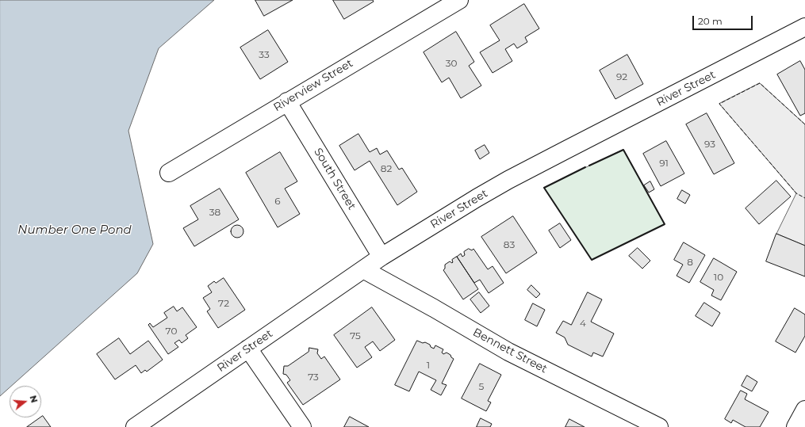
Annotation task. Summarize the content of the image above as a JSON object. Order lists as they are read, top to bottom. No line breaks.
{"streets":{"street":["Riverview Street","River Street","South Street","Bennett Street"]},"crossings":[["Riverview Street","South Street"],["River Street","South Street"],["River Street","Bennett Street"]],"water":["Number One Pond"],"house_numbers":["33","30","92","93","91","82","6","38","83","8","10","72","4","70","75","1","73","5"],"scale_bar":"20 m","north":"right"}
